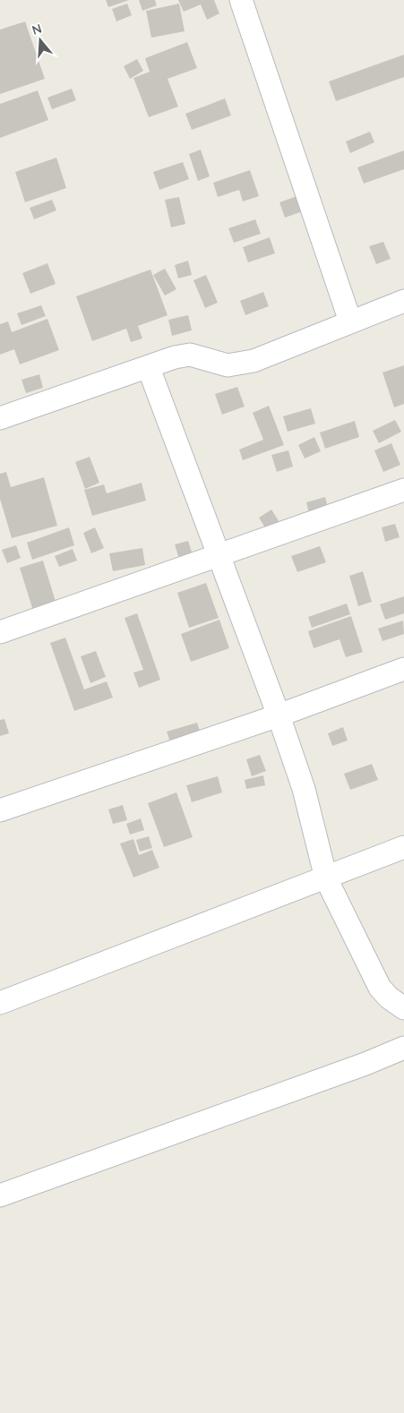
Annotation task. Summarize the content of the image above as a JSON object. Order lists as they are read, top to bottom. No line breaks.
{"north":"top"}
